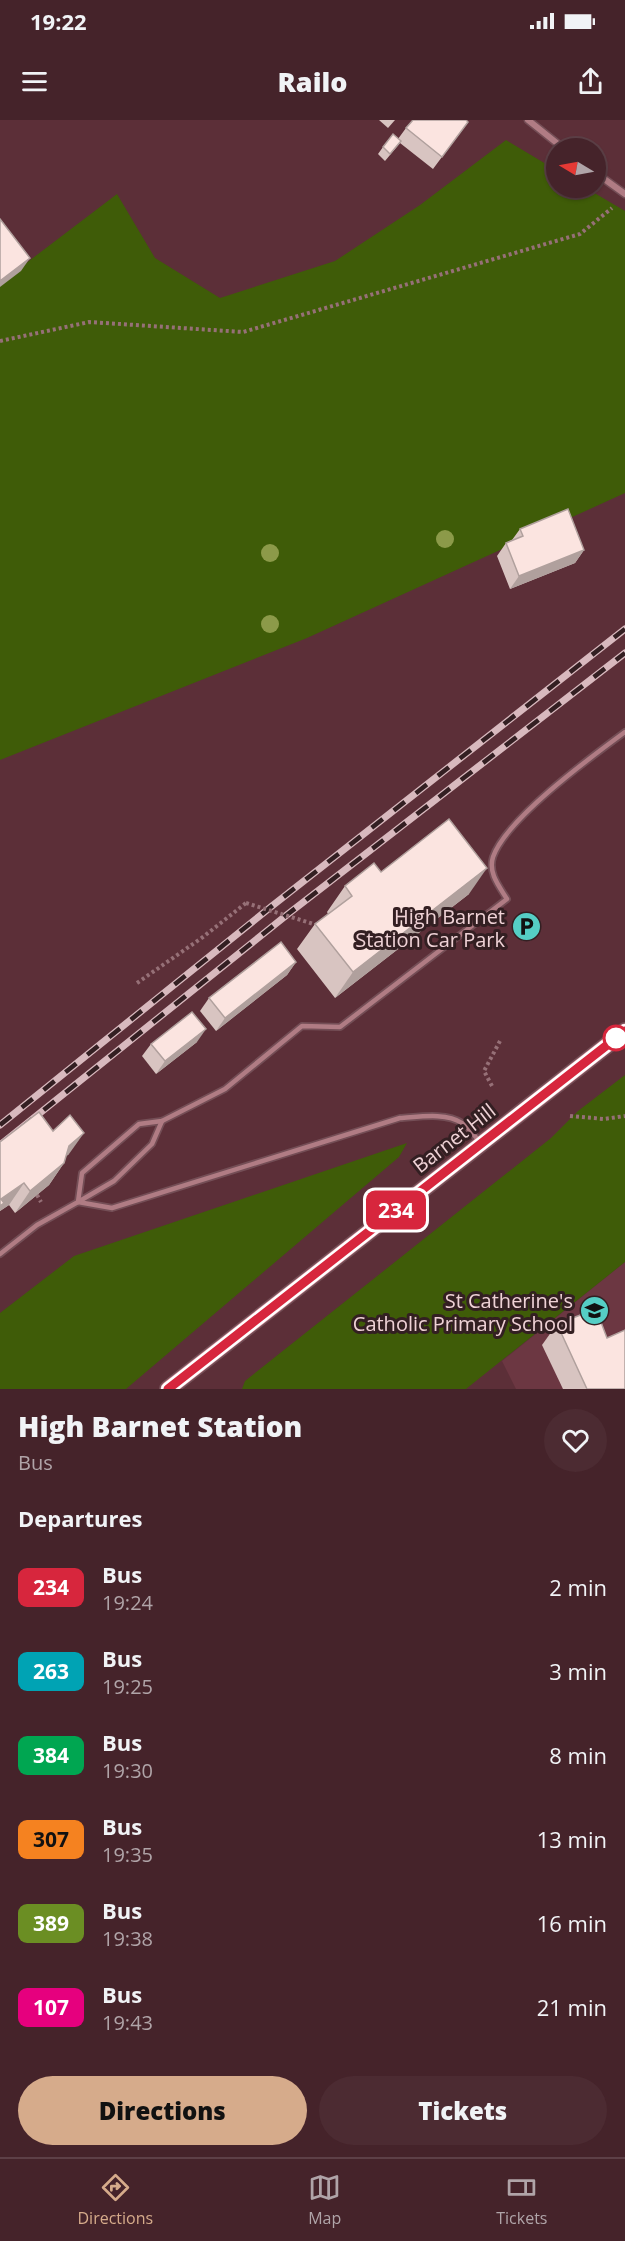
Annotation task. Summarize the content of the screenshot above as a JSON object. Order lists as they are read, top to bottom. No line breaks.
{"streets":{"main road":["Barnet Hill"]},"places":{"parking":["High Barnet Station Car Park"],"school or university":["St Catherine's Catholic Primary School"]},"lines":["bus line 234"],"north":"left","page":{"status":"19:22","header":"Railo","on_map":"234","heading":[["High Barnet Station","Bus"],"Departures"],"list":[{"mark":"234","name":"Bus","note":"19:24","value":"2 min"},{"mark":"263","name":"Bus","note":"19:25","value":"3 min"},{"mark":"384","name":"Bus","note":"19:30","value":"8 min"},{"mark":"307","name":"Bus","note":"19:35","value":"13 min"},{"mark":"389","name":"Bus","note":"19:38","value":"16 min"},{"mark":"107","name":"Bus","note":"19:43","value":"21 min"}],"buttons":["Directions","Tickets"],"tabs":["Directions","Map","Tickets"]}}
